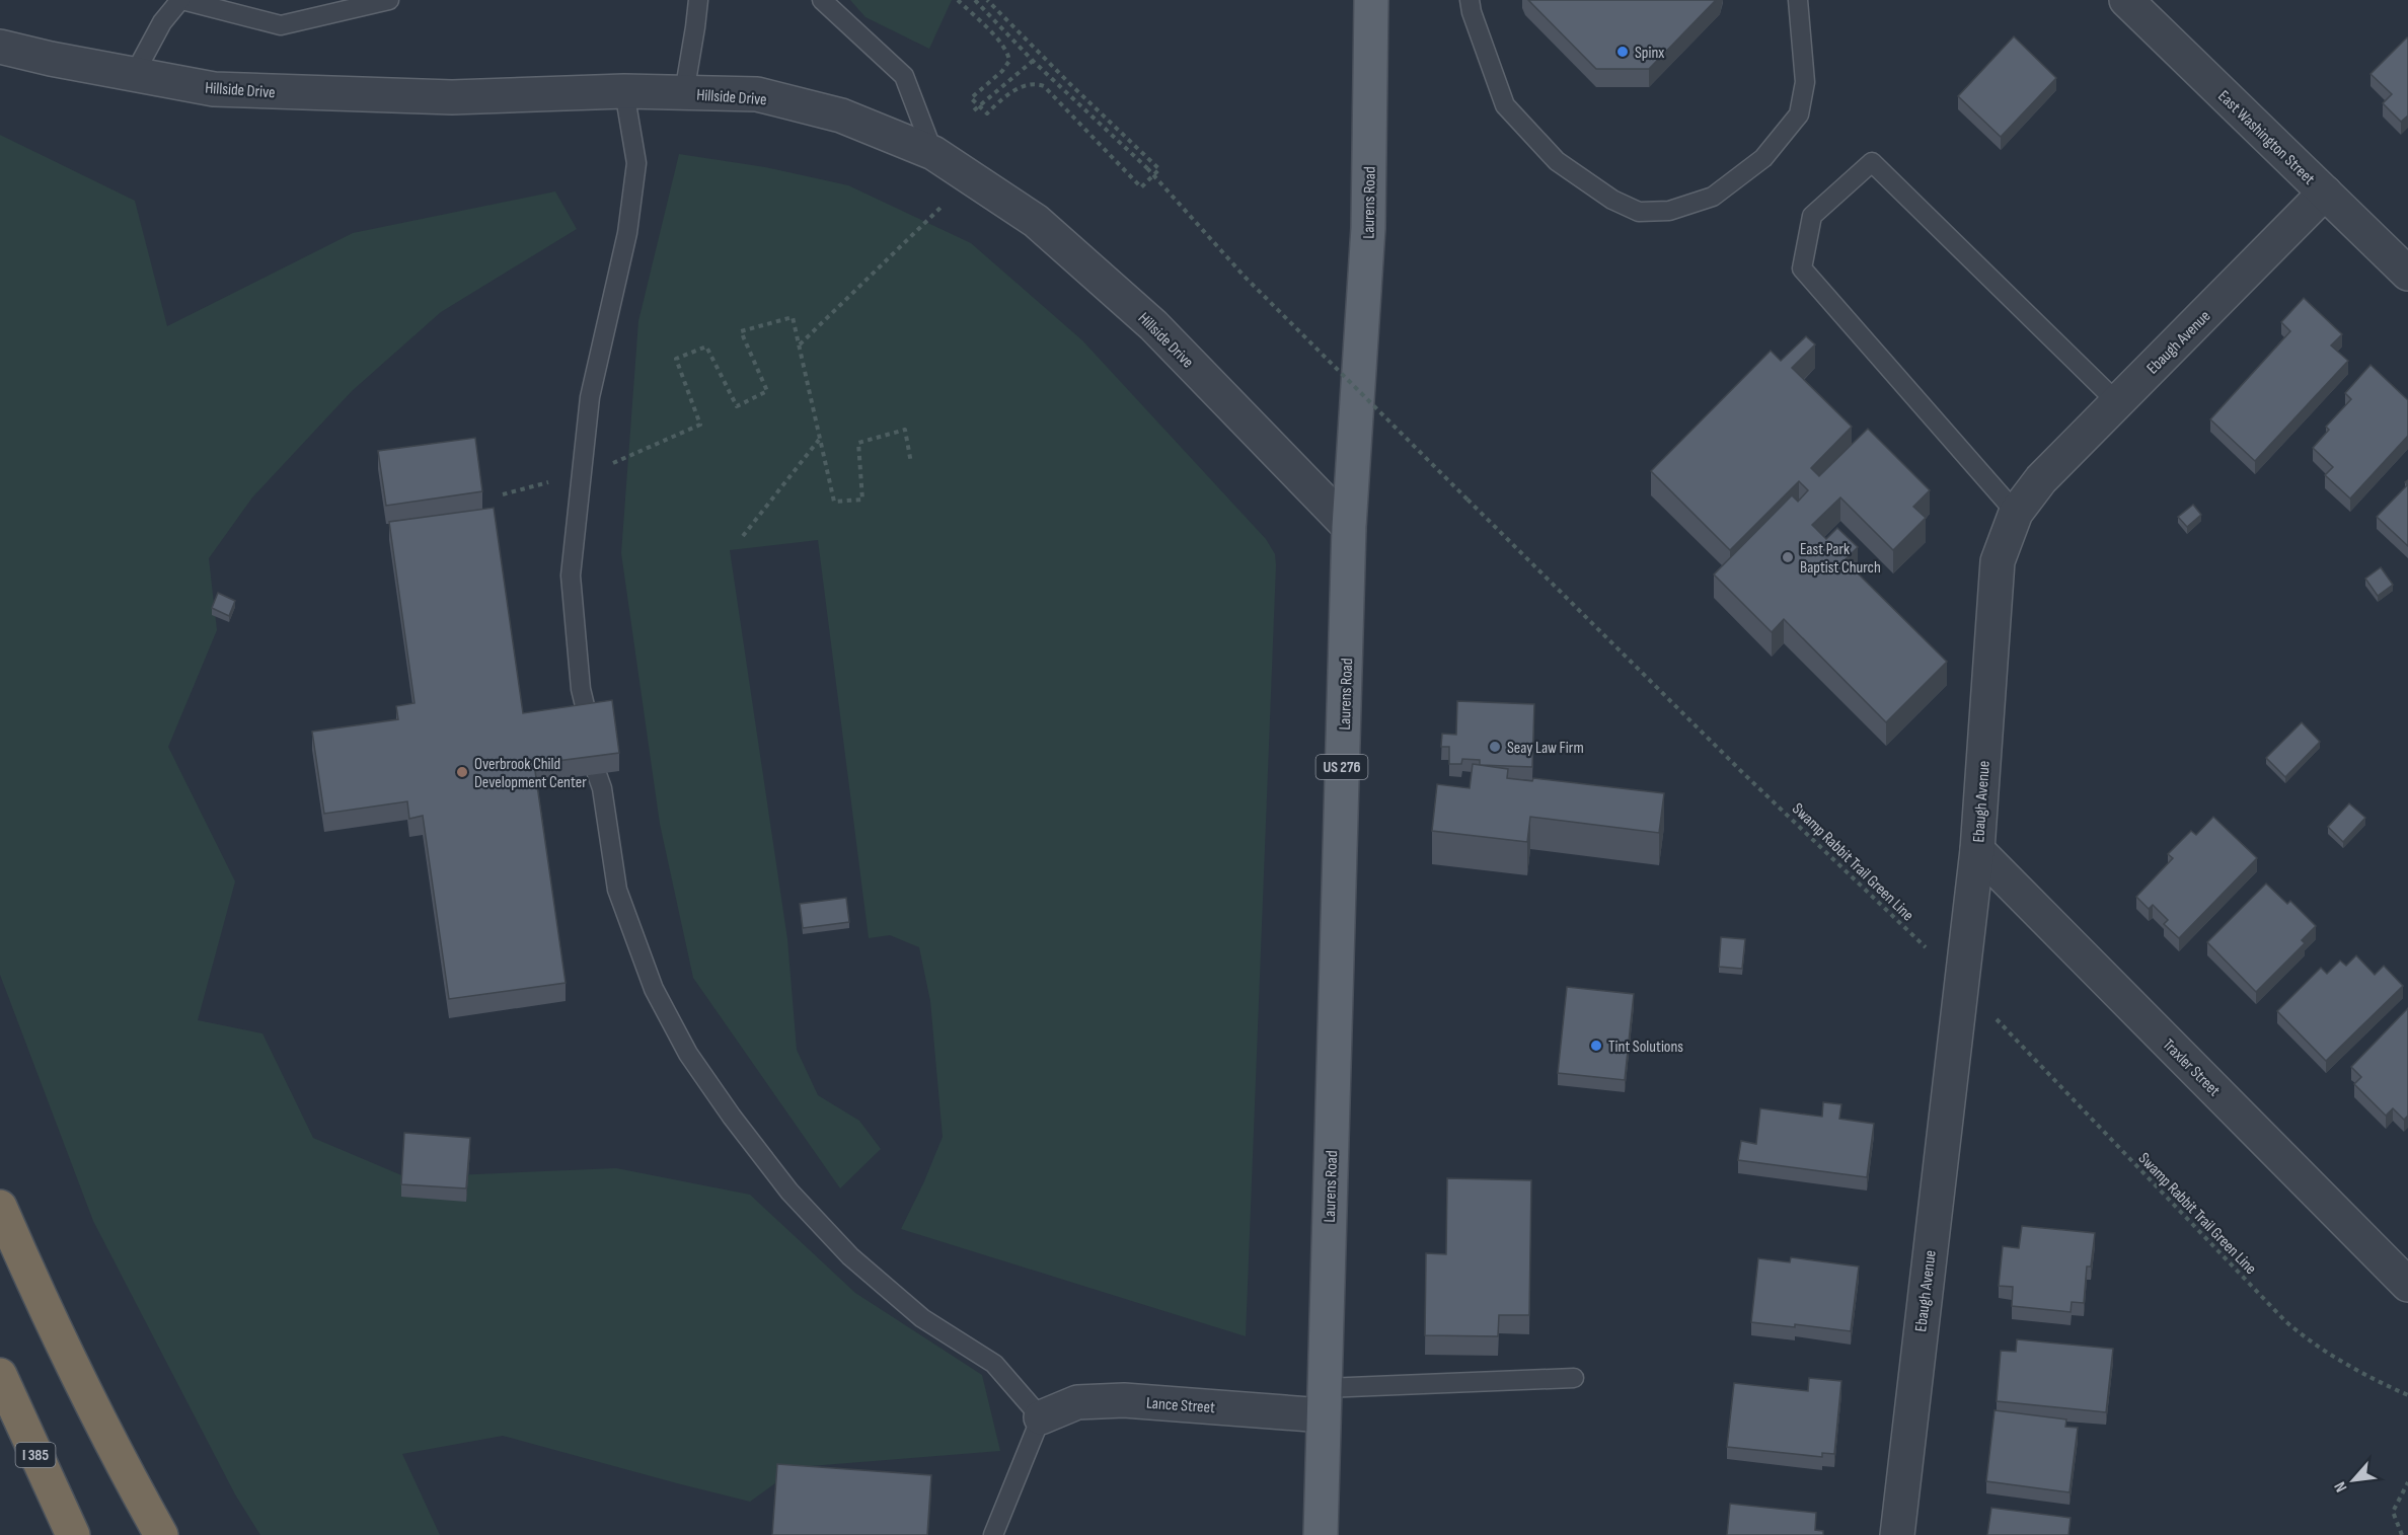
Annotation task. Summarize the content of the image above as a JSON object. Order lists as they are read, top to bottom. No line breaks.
{"streets":{"highway":["I 385"],"main road":["Laurens Road","US 276"],"street":["Hillside Drive","East Washington Street","Ebaugh Avenue","Traxler Street","Lance Street"],"path":["Swamp Rabbit Trail Green Line"]},"crossings":[["Hillside Drive","Laurens Road"],["East Washington Street","Ebaugh Avenue"],["Laurens Road","Lance Street"],["Ebaugh Avenue","Traxler Street"]],"places":["Spinx","East Park Baptist Church","Seay Law Firm","Overbrook Child Development Center","Tint Solutions"],"north":"bottom left"}
